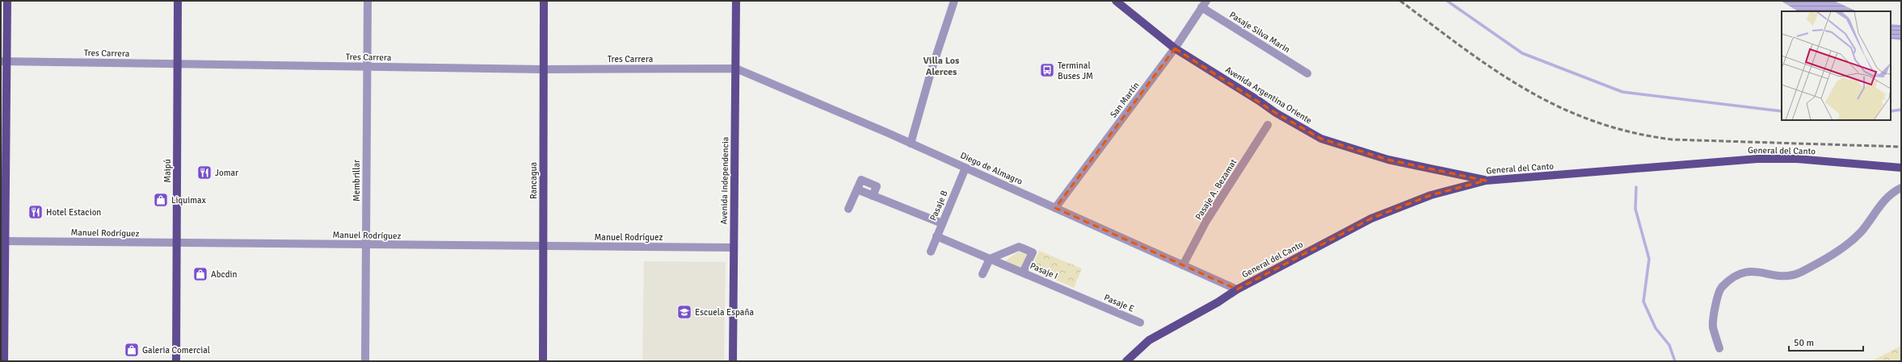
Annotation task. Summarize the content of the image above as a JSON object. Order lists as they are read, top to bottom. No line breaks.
{"streets":{"main road":["Avenida Argentina Oriente","General del Canto","Maipú","Rancagua","Avenida Independencia"],"street":["Pasaje Silva Marin","Tres Carrera","San Martín","Diego de Almagro","Membrillar","Pasaje A. Bezamat","Pasaje B","Manuel Rodríguez","Pasaje I","Pasaje E"]},"crossings":[["Pasaje Silva Marin","San Martín"],["Tres Carrera","Diego de Almagro"],["Tres Carrera","Maipú"],["Tres Carrera","Membrillar"],["Tres Carrera","Rancagua"],["Tres Carrera","Avenida Independencia"],["Avenida Argentina Oriente","San Martín"],["Avenida Argentina Oriente","General del Canto"],["San Martín","Diego de Almagro"],["General del Canto","Diego de Almagro"],["Diego de Almagro","Avenida Independencia"],["Diego de Almagro","Pasaje A. Bezamat"],["Diego de Almagro","Pasaje B"],["Maipú","Manuel Rodríguez"],["Membrillar","Manuel Rodríguez"],["Rancagua","Manuel Rodríguez"],["Avenida Independencia","Manuel Rodríguez"],["Pasaje B","Pasaje I"],["Pasaje I","Pasaje E"]],"districts":["Villa Los Alerces"],"places":{"bus stop":["Terminal Buses JM"],"restaurant":["Jomar","Hotel Estacion"],"shop":["Liquimax","Abcdin","Galeria Comercial"],"school or university":["Escuela España"]},"scale_bar":"50 m"}
